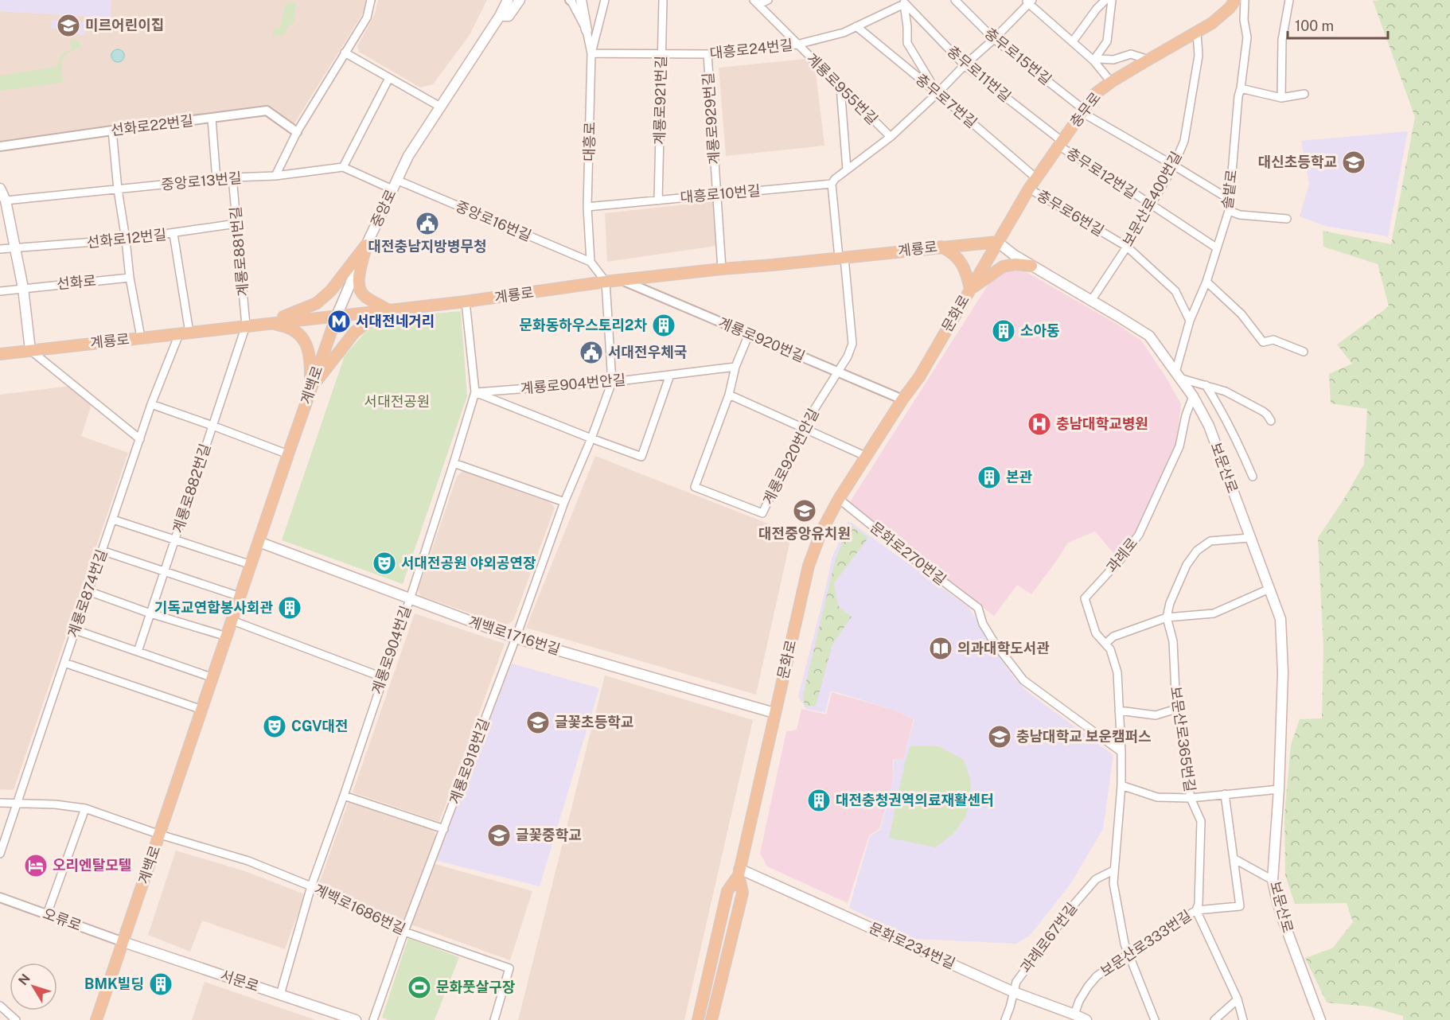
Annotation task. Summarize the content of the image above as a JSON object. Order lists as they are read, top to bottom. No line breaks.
{"streets":{"main road":["충무로","중앙로","계룡로","문화로","계백로","보문산로","계백로1716번길","문화로234번길","서문로"],"street":["대흥로24번길","충무로15번길","충무로11번길","계룡로955번길","계룡로921번길","충무로7번길","계룡로929번길","선화로22번길","대흥로","충무로12번길","중앙로13번길","솔밭로","대흥로10번길","보문산로400번길","충무로6번길","중앙로16번길","선화로12번길","계룡로881번길","선화로","계룡로920번길","계룡로904번안길","계룡로920번안길","계룡로882번길","문화로270번길","과례로","계룡로874번길","계룡로904번길","보문산로365번길","계룡로918번길","계백로1686번길","오류로","과례로67번길","보문산로333번길"]},"crossings":[["대흥로24번길","충무로11번길"],["대흥로24번길","계룡로955번길"],["대흥로24번길","계룡로921번길"],["대흥로24번길","충무로7번길"],["대흥로24번길","계룡로929번길"],["대흥로24번길","대흥로"],["충무로15번길","충무로"],["충무로15번길","솔밭로"],["충무로15번길","보문산로400번길"],["충무로11번길","충무로"],["충무로11번길","충무로12번길"],["계룡로921번길","대흥로10번길"],["충무로7번길","충무로"],["충무로","충무로12번길"],["충무로","보문산로400번길"],["충무로","충무로6번길"],["충무로","계룡로"],["충무로","문화로"],["충무로","보문산로"],["계룡로929번길","대흥로10번길"],["계룡로929번길","계룡로"],["대흥로","대흥로10번길"],["대흥로","중앙로16번길"],["충무로12번길","솔밭로"],["충무로12번길","보문산로400번길"],["중앙로13번길","계룡로881번길"],["솔밭로","충무로6번길"],["솔밭로","보문산로"],["보문산로400번길","충무로6번길"],["보문산로400번길","보문산로"],["중앙로","중앙로16번길"],["중앙로","계룡로"],["중앙로","계백로"],["선화로12번길","계룡로881번길"],["계룡로","계룡로881번길"],["계룡로","문화로"],["계룡로","계룡로920번길"],["계룡로","계백로"],["계룡로","계룡로920번안길"],["계룡로","보문산로"],["계룡로","계룡로882번길"],["계룡로","계룡로874번길"],["계룡로","계룡로904번길"],["계룡로","계룡로918번길"],["계룡로881번길","계룡로882번길"],["문화로","계룡로920번길"],["문화로","보문산로"],["문화로","문화로270번길"],["문화로","계백로1716번길"],["문화로","문화로234번길"],["계룡로920번길","계룡로920번안길"],["계룡로904번안길","계룡로920번안길"],["계룡로904번안길","계룡로904번길"],["계룡로904번안길","계룡로918번길"],["계백로","계백로1716번길"],["계백로","계백로1686번길"],["계백로","오류로"],["계백로","서문로"],["보문산로","과례로"],["문화로270번길","과례로"],["과례로","과례로67번길"],["과례로","보문산로333번길"],["계룡로874번길","계백로1686번길"],["계백로1716번길","계룡로904번길"],["계백로1716번길","계룡로918번길"],["계룡로904번길","계백로1686번길"],["계룡로904번길","서문로"],["보문산로365번길","보문산로333번길"],["계룡로918번길","계백로1686번길"],["오류로","서문로"],["과례로67번길","문화로234번길"],["보문산로333번길","문화로234번길"]],"parks":["서대전공원"],"places":{"school or university":["미르어린이집","대신초등학교","대전중앙유치원","글꽃초등학교","충남대학교 보운캠퍼스","글꽃중학교"],"public building":["대전충남지방병무청","서대전우체국"],"metro station":["서대전네거리"],"building":["문화동하우스토리2차","소아동","본관","기독교연합봉사회관","대전충청권역의료재활센터","BMK빌딩"],"hospital":["충남대학교병원"],"theatre":["서대전공원 야외공연장","CGV대전"],"library":["의과대학도서관"],"hotel":["오리엔탈모텔"],"sports":["문화풋살구장"]},"scale_bar":"100 m","north":"top left"}
